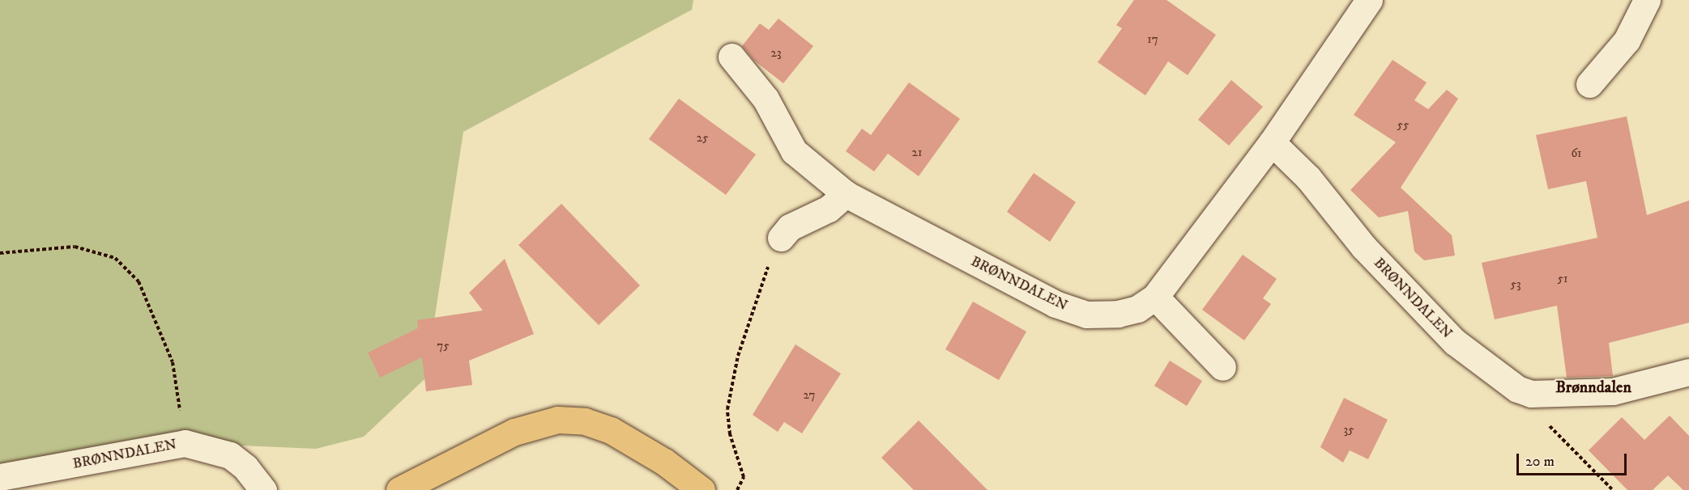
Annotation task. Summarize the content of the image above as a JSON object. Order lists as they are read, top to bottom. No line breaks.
{"streets":{"street":["BRØNNDALEN"]},"districts":["Brønndalen"],"house_numbers":["17","23","55","25","21","61","51","53","75","27","35"],"scale_bar":"20 m"}
